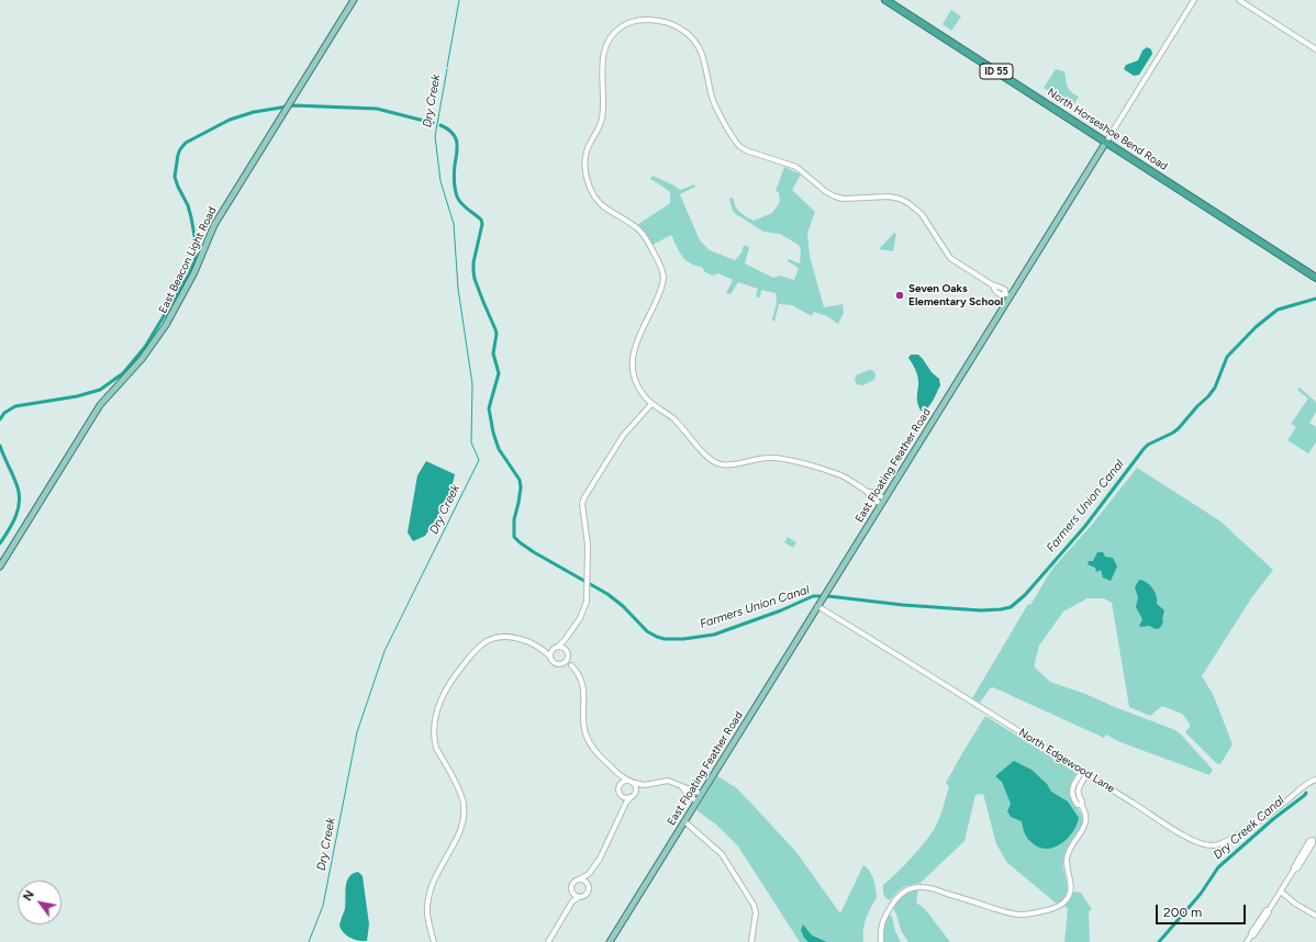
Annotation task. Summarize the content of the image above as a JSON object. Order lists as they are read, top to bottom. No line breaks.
{"streets":{"highway":["ID 55","North Horseshoe Bend Road"],"main road":["East Beacon Light Road","East Floating Feather Road"],"street":["North Edgewood Lane"]},"crossings":[["North Horseshoe Bend Road","East Floating Feather Road"],["East Floating Feather Road","North Edgewood Lane"]],"water":["Dry Creek","Farmers Union Canal","Dry Creek Canal"],"places":["Seven Oaks Elementary School"],"scale_bar":"200 m","north":"top left"}
